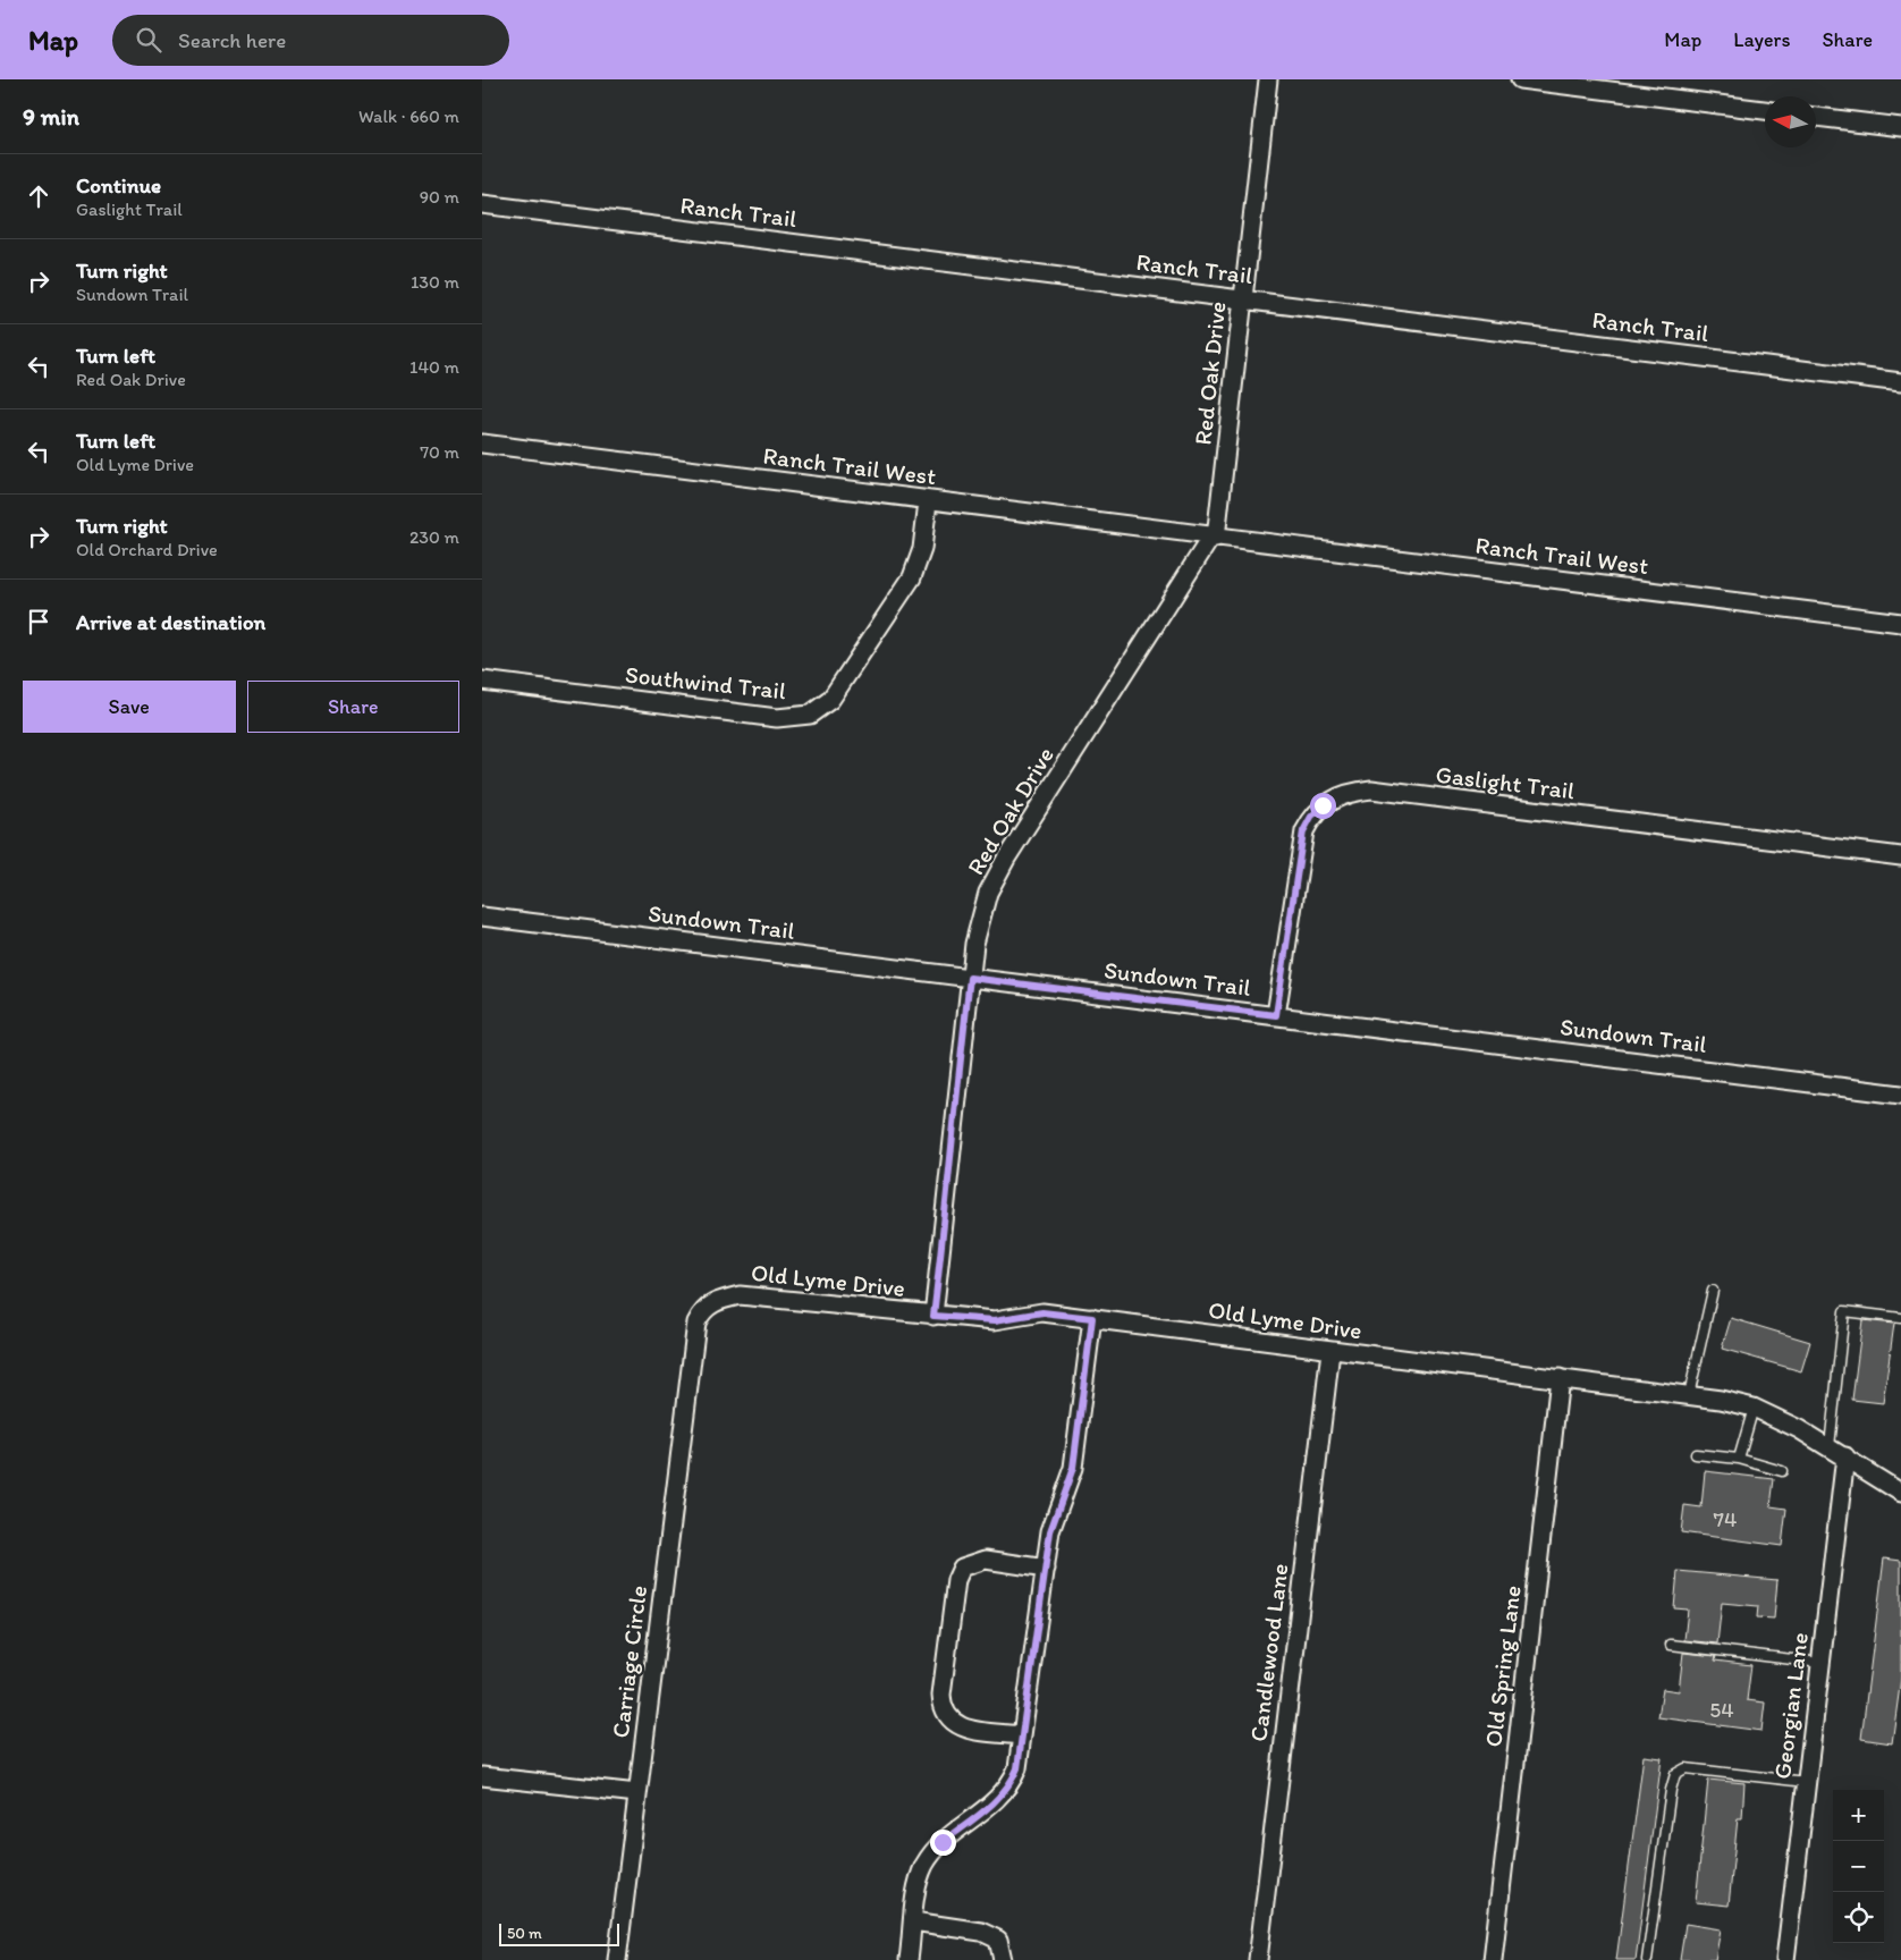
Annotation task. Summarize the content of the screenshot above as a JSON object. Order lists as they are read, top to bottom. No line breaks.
{"streets":{"street":["Ranch Trail","Red Oak Drive","Ranch Trail West","Southwind Trail","Gaslight Trail","Sundown Trail","Old Lyme Drive","Candlewood Lane","Carriage Circle","Old Spring Lane","Georgian Lane"]},"crossings":[["Ranch Trail","Red Oak Drive"],["Red Oak Drive","Ranch Trail West"],["Red Oak Drive","Sundown Trail"],["Red Oak Drive","Old Lyme Drive"],["Ranch Trail West","Southwind Trail"],["Gaslight Trail","Sundown Trail"],["Old Lyme Drive","Candlewood Lane"],["Old Lyme Drive","Carriage Circle"],["Old Lyme Drive","Old Spring Lane"],["Old Lyme Drive","Georgian Lane"]],"house_numbers":["74","54"],"scale_bar":"50 m","north":"left","page":{"header":"Map","search":"Search here","nav":["Map","Layers","Share"],"heading":["9 min","Walk · 660 m"],"list":[["Continue","Gaslight Trail","90 m"],["Turn right","Sundown Trail","130 m"],["Turn left","Red Oak Drive","140 m"],["Turn left","Old Lyme Drive","70 m"],["Turn right","Old Orchard Drive","230 m"],"Arrive at destination"],"buttons":["Save","Share"],"map_buttons":["+","−"],"scale":"50 m"}}
